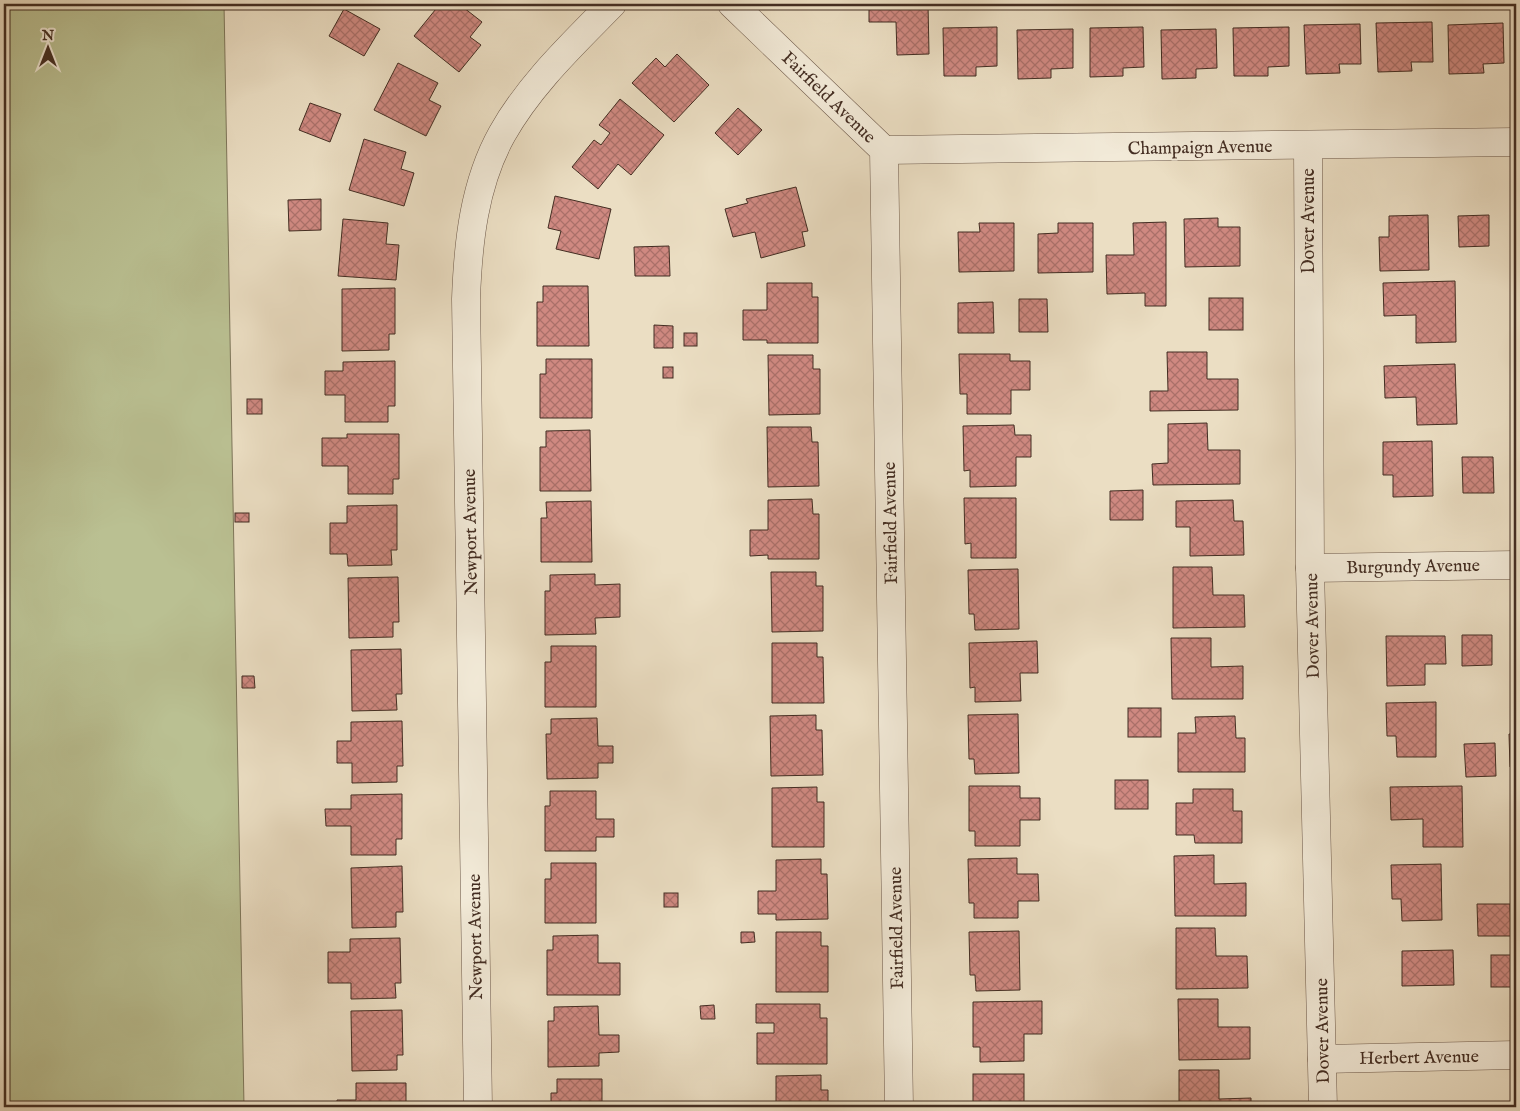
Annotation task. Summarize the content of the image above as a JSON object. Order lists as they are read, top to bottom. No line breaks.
{"streets":{"street":["Fairfield Avenue","Champaign Avenue","Dover Avenue","Newport Avenue","Burgundy Avenue","Herbert Avenue"]},"crossings":[["Fairfield Avenue","Champaign Avenue"],["Champaign Avenue","Dover Avenue"],["Dover Avenue","Burgundy Avenue"],["Dover Avenue","Herbert Avenue"]],"north":"top"}
